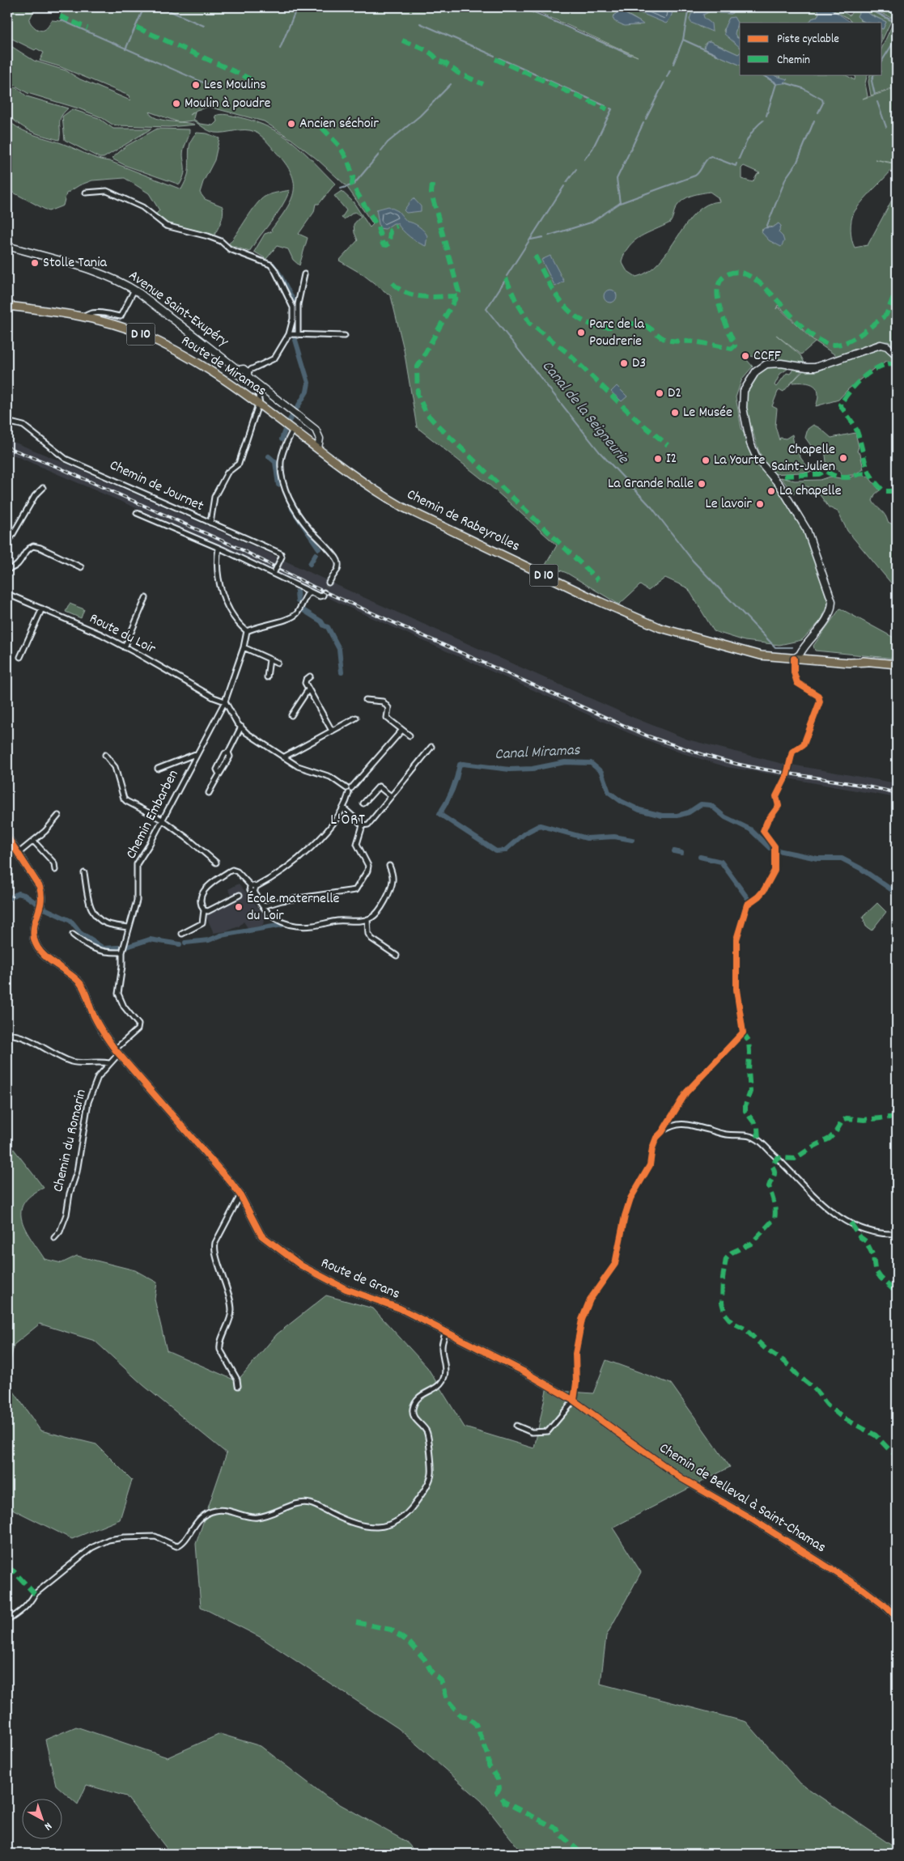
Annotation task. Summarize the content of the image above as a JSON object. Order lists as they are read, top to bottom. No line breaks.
{"streets":{"main road":["D 10","Route de Miramas","Chemin de Rabeyrolles"],"street":["Avenue Saint-Exupéry","Chemin de Journet","Route du Loir","Chemin Embarben","Chemin du Romarin","Route de Grans","Chemin de Belleval à Saint-Chamas"]},"crossings":[["Route de Miramas","Chemin de Rabeyrolles"],["Route du Loir","Chemin Embarben"],["Chemin Embarben","Chemin du Romarin"],["Chemin Embarben","Route de Grans"],["Chemin du Romarin","Route de Grans"],["Route de Grans","Chemin de Belleval à Saint-Chamas"]],"districts":["L'ÒRT"],"water":["Canal de la Seigneurie","Canal Miramas"],"places":["Les Moulins","Moulin à poudre","Ancien séchoir","Stolle Tania","Parc de la Poudrerie","CCFF","D3","D2","Le Musée","Chapelle Saint-Julien","I2","La Yourte","La Grande halle","La chapelle","Le lavoir","École maternelle du Loir"],"legend":["Piste cyclable","Chemin"],"north":"bottom right"}
